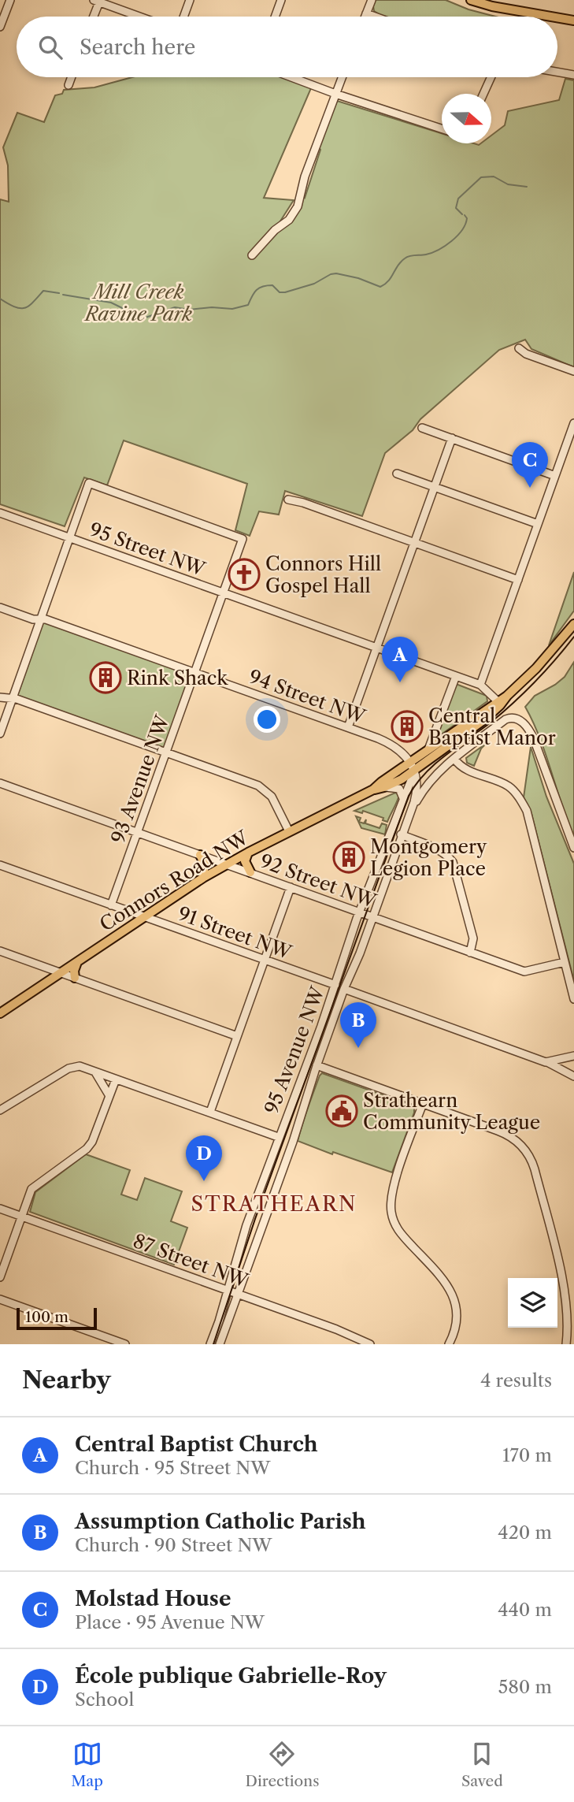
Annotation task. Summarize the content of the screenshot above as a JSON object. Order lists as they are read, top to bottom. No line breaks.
{"streets":{"main road":["Connors Road NW"],"street":["95 Street NW","94 Street NW","93 Avenue NW","92 Street NW","91 Street NW","95 Avenue NW","87 Street NW"]},"crossings":[["95 Street NW","93 Avenue NW"],["95 Street NW","Connors Road NW"],["94 Street NW","93 Avenue NW"],["94 Street NW","Connors Road NW"],["94 Street NW","95 Avenue NW"],["93 Avenue NW","92 Street NW"],["93 Avenue NW","91 Street NW"],["Connors Road NW","92 Street NW"],["Connors Road NW","91 Street NW"],["Connors Road NW","95 Avenue NW"],["92 Street NW","95 Avenue NW"],["91 Street NW","95 Avenue NW"],["95 Avenue NW","87 Street NW"]],"districts":["STRATHEARN"],"parks":["Mill Creek Ravine Park"],"places":{"church":["Connors Hill Gospel Hall"],"building":["Rink Shack","Central Baptist Manor","Montgomery Legion Place"],"public building":["Strathearn Community League"]},"scale_bar":"100 m","north":"right","page":{"search":"Search here","pins":["C","A","B","D"],"scale":"100 m","heading":["Nearby","4 results"],"list":[{"mark":"A","name":"Central Baptist Church","note":"Church · 95 Street NW","value":"170 m"},{"mark":"B","name":"Assumption Catholic Parish","note":"Church · 90 Street NW","value":"420 m"},{"mark":"C","name":"Molstad House","note":"Place · 95 Avenue NW","value":"440 m"},{"mark":"D","name":"École publique Gabrielle-Roy","note":"School","value":"580 m"}],"nav":["Map","Directions","Saved"]}}
